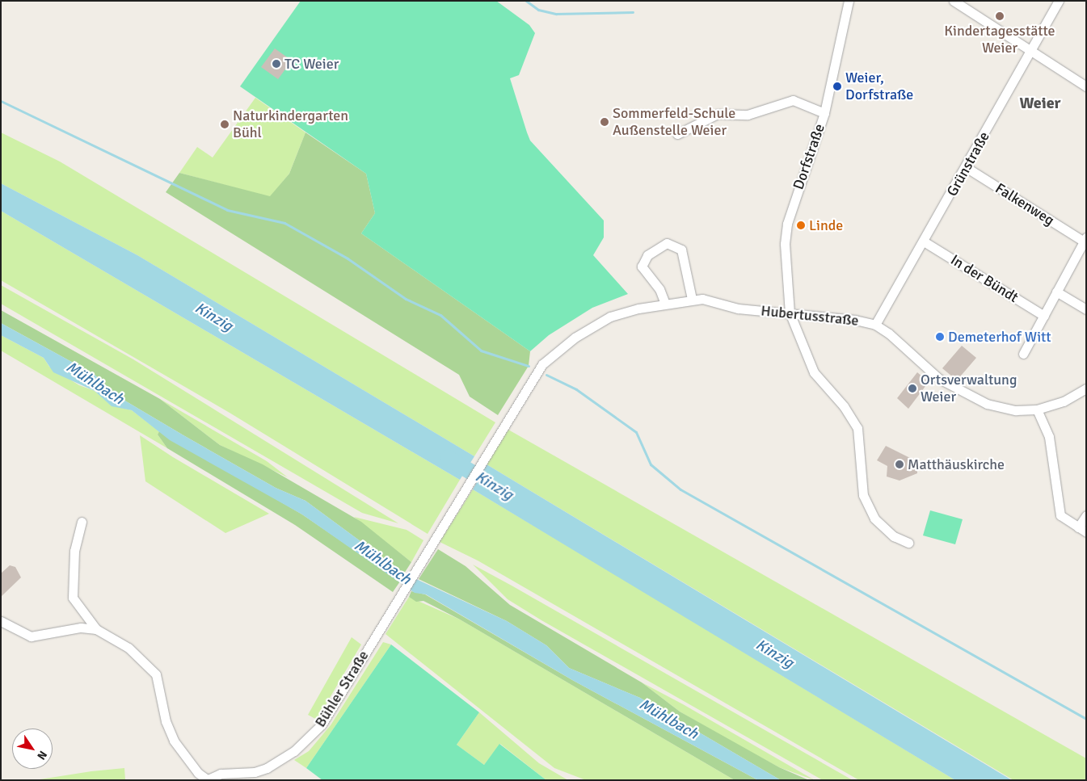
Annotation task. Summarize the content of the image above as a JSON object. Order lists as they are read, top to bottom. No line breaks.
{"streets":{"street":["Dorfstraße","Grünstraße","Falkenweg","In der Bündt","Hubertusstraße","Bühler Straße"]},"crossings":[["Dorfstraße","Hubertusstraße"],["Grünstraße","Falkenweg"],["Grünstraße","In der Bündt"],["Grünstraße","Hubertusstraße"],["Hubertusstraße","Bühler Straße"]],"districts":["Weier"],"water":["Kinzig","Mühlbach"],"places":["Kindertagesstätte Weier","TC Weier","Weier, Dorfstraße","Sommerfeld-Schule Außenstelle Weier","Naturkindergarten Bühl","Linde","Demeterhof Witt","Ortsverwaltung Weier","Matthäuskirche"],"north":"bottom right"}
